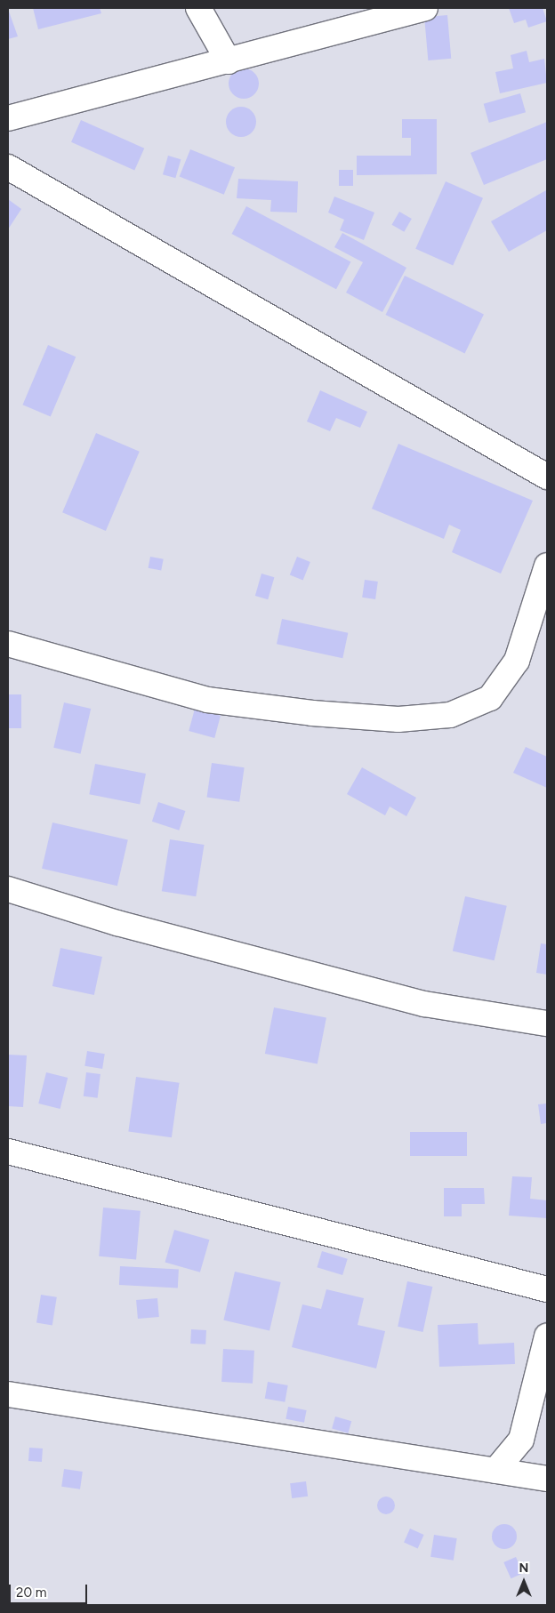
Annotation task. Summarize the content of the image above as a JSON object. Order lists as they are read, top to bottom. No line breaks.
{"scale_bar":"20 m","north":"top"}
